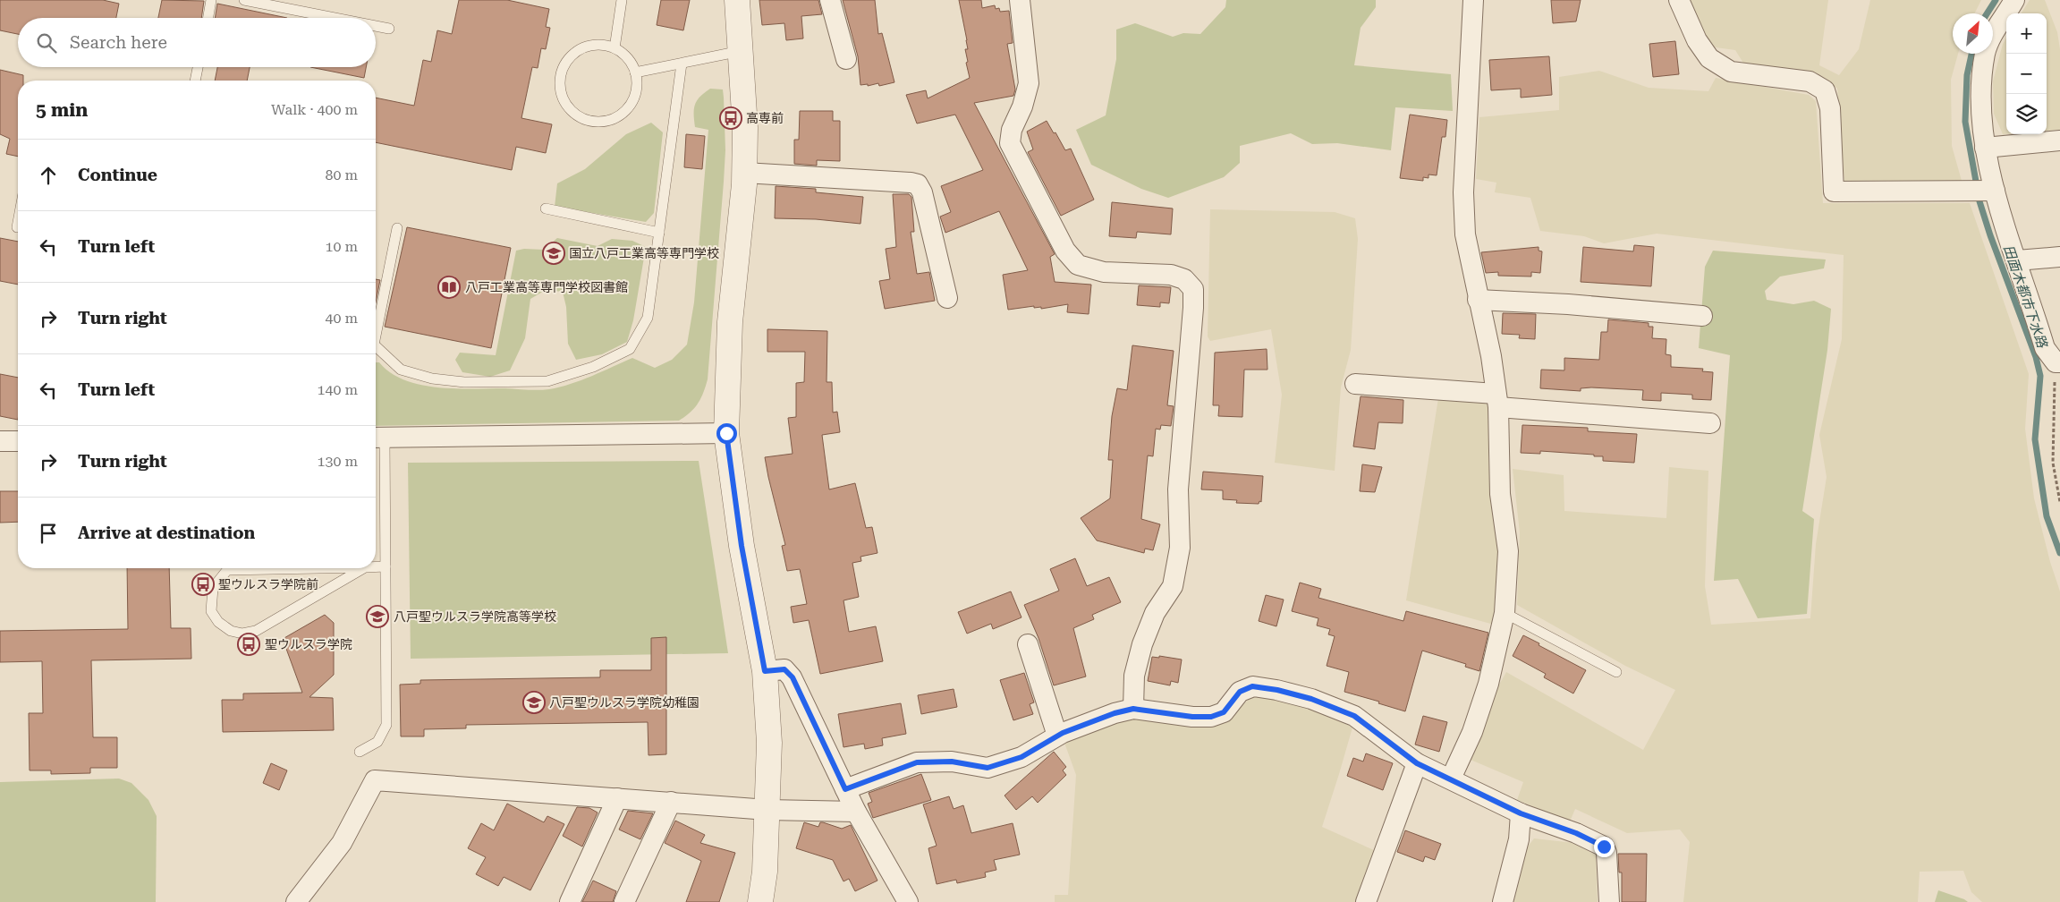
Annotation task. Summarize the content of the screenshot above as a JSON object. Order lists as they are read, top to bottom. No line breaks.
{"water":["田面木都市下水路"],"places":{"bus stop":["高専前","聖ウルスラ学院前","聖ウルスラ学院"],"school or university":["国立八戸工業高等専門学校","八戸聖ウルスラ学院高等学校","八戸聖ウルスラ学院幼稚園"],"library":["八戸工業高等専門学校図書館"]},"north":"top right","page":{"map_buttons":["+","−"],"search":"Search here","heading":["5 min","Walk · 400 m"],"list":[["Continue","80 m"],["Turn left","10 m"],["Turn right","40 m"],["Turn left","140 m"],["Turn right","130 m"],"Arrive at destination"]}}
